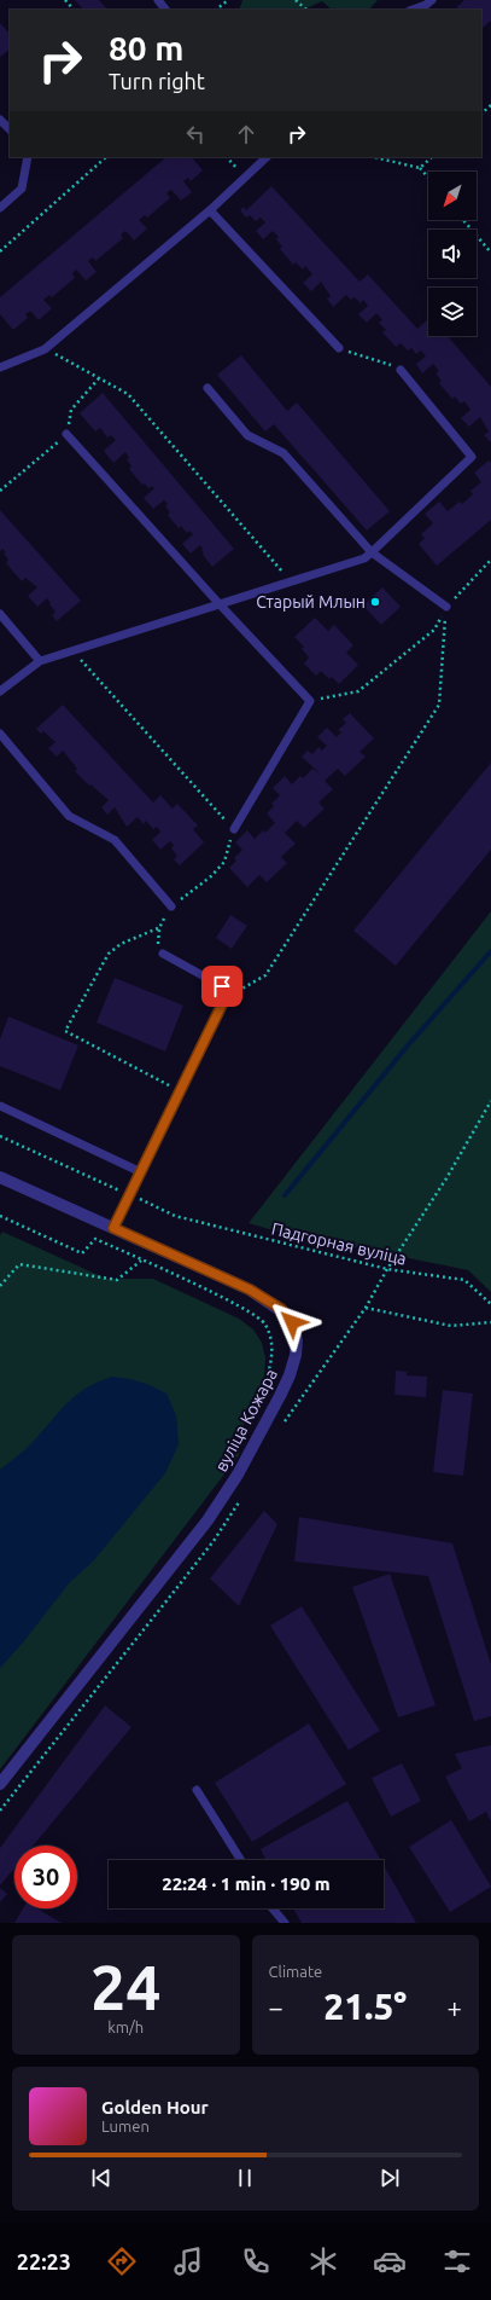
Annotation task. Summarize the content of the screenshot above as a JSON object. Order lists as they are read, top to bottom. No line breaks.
{"streets":{"street":["вуліца Кожара"],"path":["Падгорная вуліца"]},"places":["Старый Млын"],"north":"bottom left","page":{"turn":["80 m","Turn right"],"limit":"30","trip":"22:24 · 1 min · 190 m","tile":[["24","km/h"],"Climate"],"heat":["−","21.5°","+"],"song":["Golden Hour","Lumen"],"tabs":"22:23"}}
